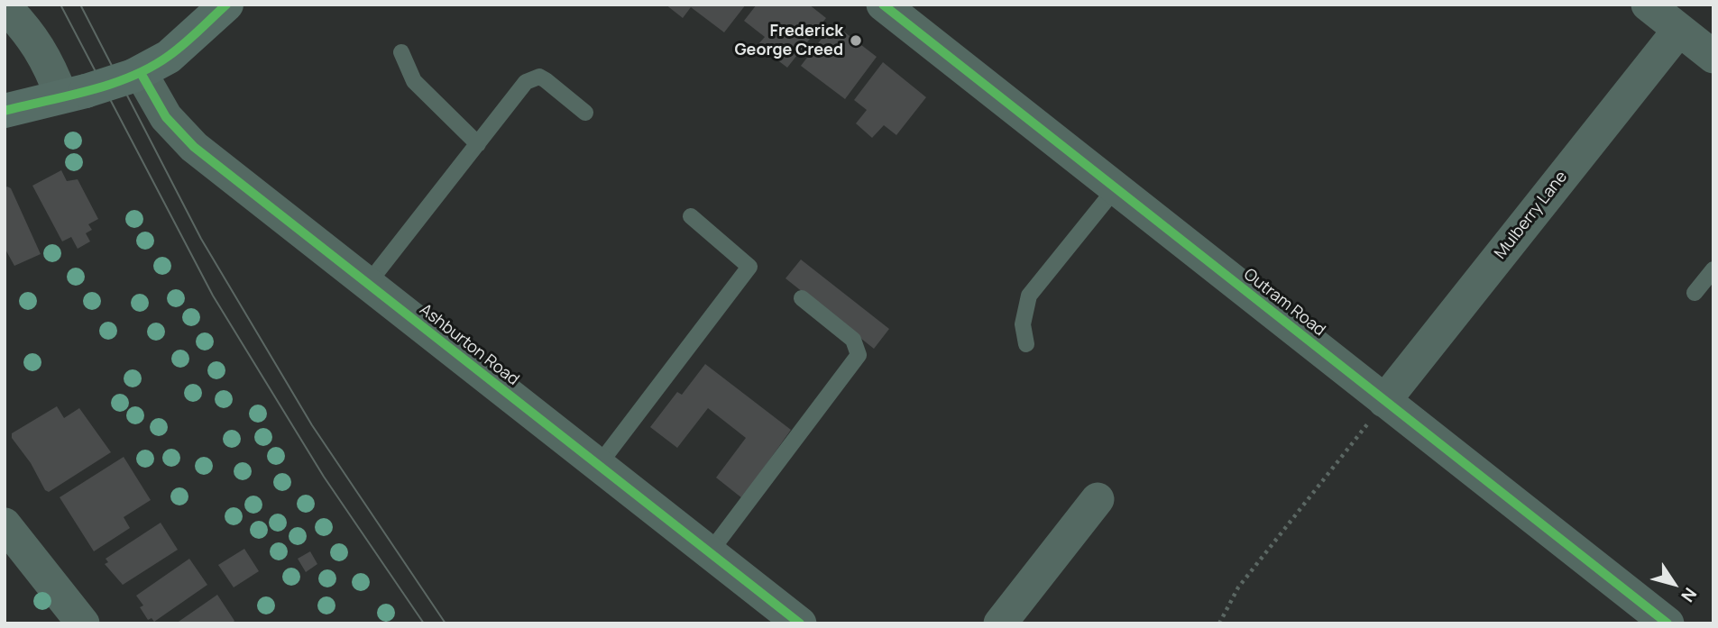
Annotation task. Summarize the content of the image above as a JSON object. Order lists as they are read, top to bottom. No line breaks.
{"streets":{"street":["Mulberry Lane","Outram Road","Ashburton Road"]},"crossings":[["Mulberry Lane","Outram Road"]],"places":["Frederick George Creed"],"north":"bottom right"}
